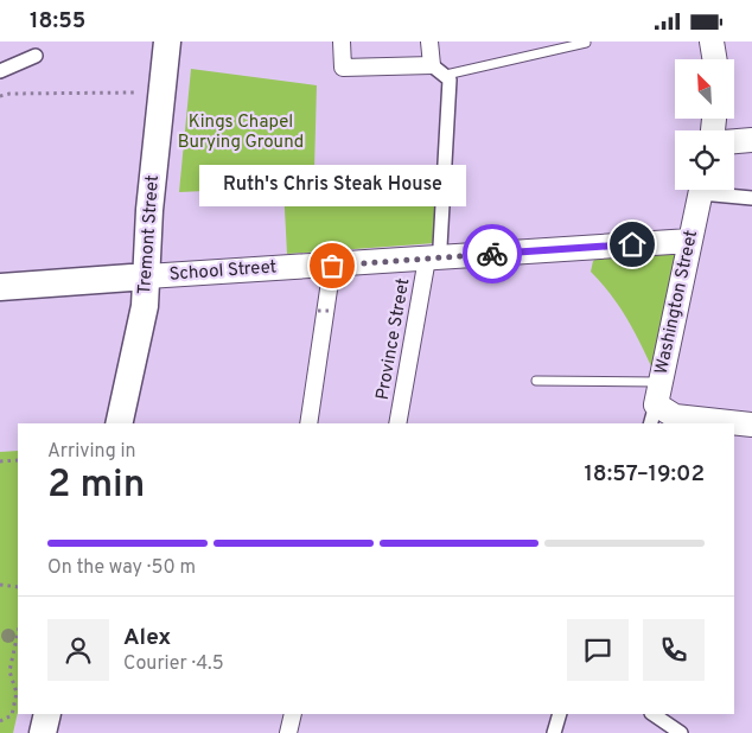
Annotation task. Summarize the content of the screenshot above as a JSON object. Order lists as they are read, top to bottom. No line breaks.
{"streets":{"main road":["Tremont Street","School Street","Washington Street"],"street":["Province Street"]},"crossings":[["Tremont Street","School Street"],["School Street","Washington Street"],["School Street","Province Street"]],"parks":["Kings Chapel Burying Ground"],"places":["Ruth's Chris Steak House"],"north":"top left","page":{"status":"18:55","bubble":"Ruth's Chris Steak House","heading":["2 min","Arriving in","18:57–19:02"],"panel":["Alex","Courier · 4.5"],"bar":"On the way · 50 m"}}
